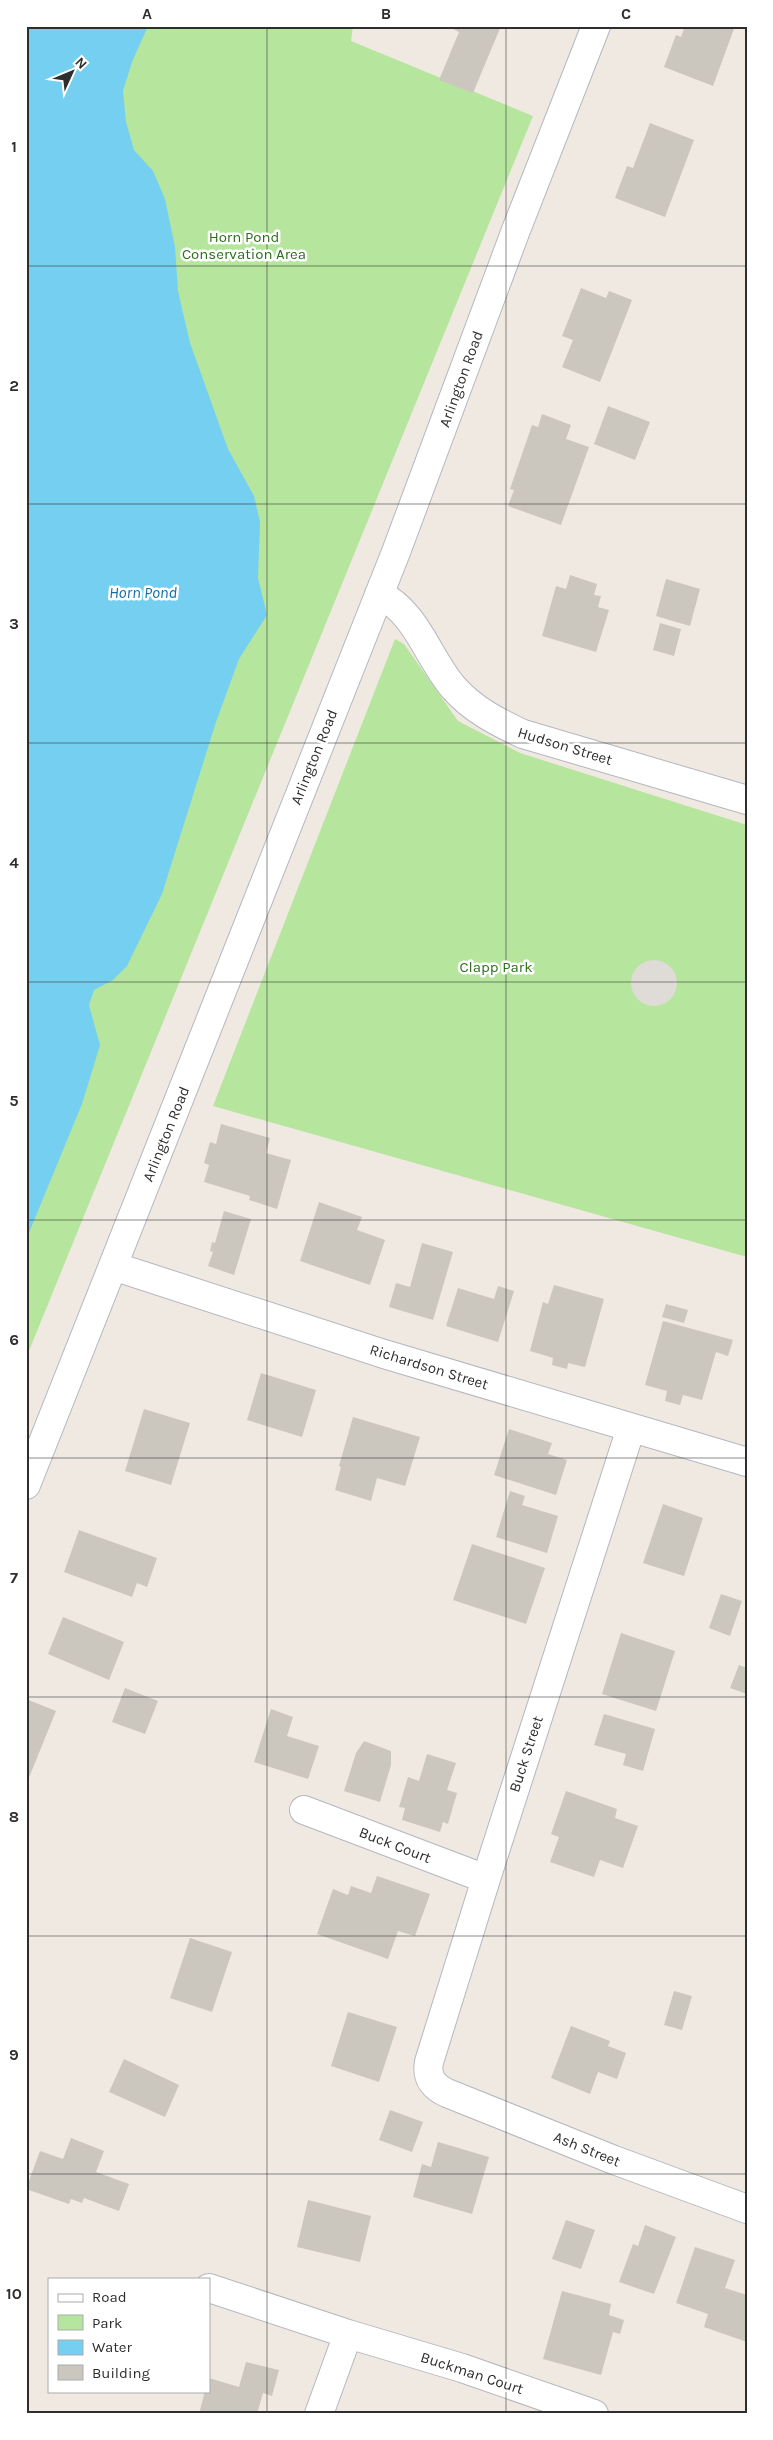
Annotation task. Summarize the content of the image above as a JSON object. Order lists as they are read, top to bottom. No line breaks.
{"streets":{"street":["Arlington Road","Hudson Street","Richardson Street","Buck Street","Buck Court","Ash Street","Buckman Court"]},"crossings":[["Arlington Road","Hudson Street"],["Arlington Road","Richardson Street"],["Richardson Street","Buck Street"],["Buck Street","Buck Court"],["Buck Street","Ash Street"]],"water":["Horn Pond"],"parks":["Horn Pond Conservation Area","Clapp Park"],"legend":["Road","Park","Water","Building"],"north":"top right","grid":{"columns":["A","B","C"],"rows":["1","2","3","4","5","6","7","8","9","10"]}}
